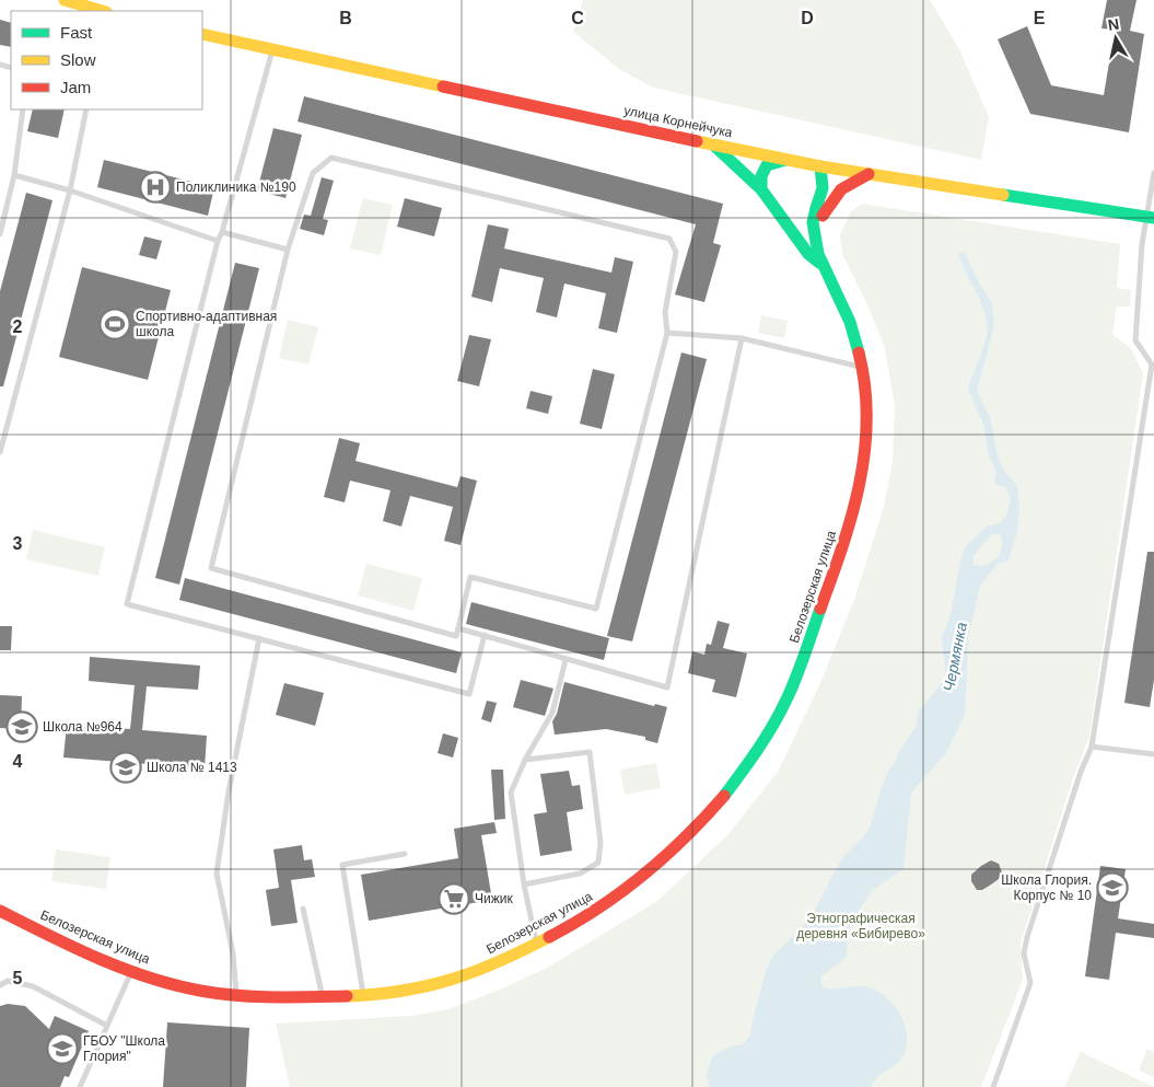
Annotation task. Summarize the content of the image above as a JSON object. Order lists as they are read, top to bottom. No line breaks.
{"streets":{"street":["улица Корнейчука","Белозерская улица"]},"crossings":[["улица Корнейчука","Белозерская улица"]],"water":["Чермянка"],"parks":["Этнографическая деревня «Бибирево»"],"places":{"hospital":["Поликлиника №190"],"sports":["Спортивно-адаптивная школа"],"school or university":["Школа №964","Школа № 1413","Школа Глория. Корпус № 10","ГБОУ \"Школа Глория\""],"supermarket":["Чижик"]},"legend":["Fast","Slow","Jam"],"north":"top","grid":{"columns":["B","C","D","E"],"rows":["2","3","4","5"]}}
